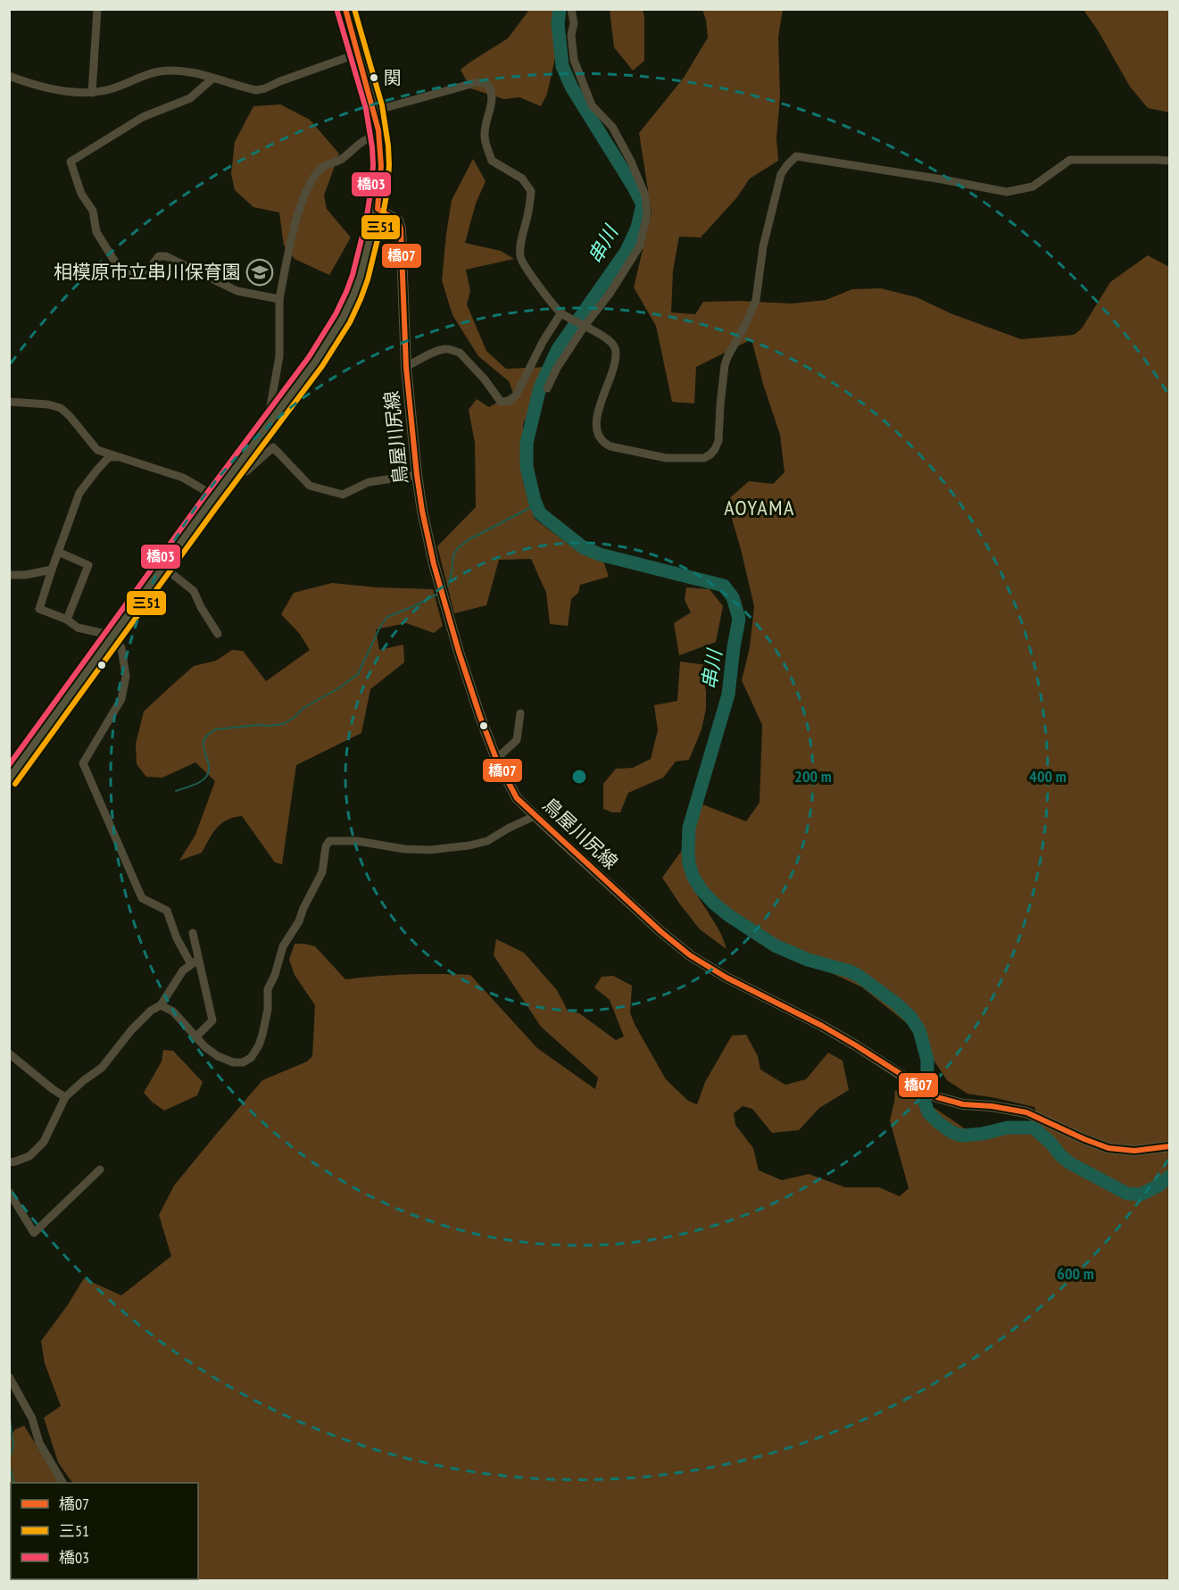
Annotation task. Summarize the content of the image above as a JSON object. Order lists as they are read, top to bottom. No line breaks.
{"streets":{"main road":["鳥屋川尻線"]},"districts":["AOYAMA"],"water":["串川"],"places":{"other":["関"],"school or university":["相模原市立串川保育園"]},"lines":["transit line 橋07","transit line 三51","transit line 橋03"],"legend":["橋07","三51","橋03"],"rings":["200 m","400 m","600 m"]}
